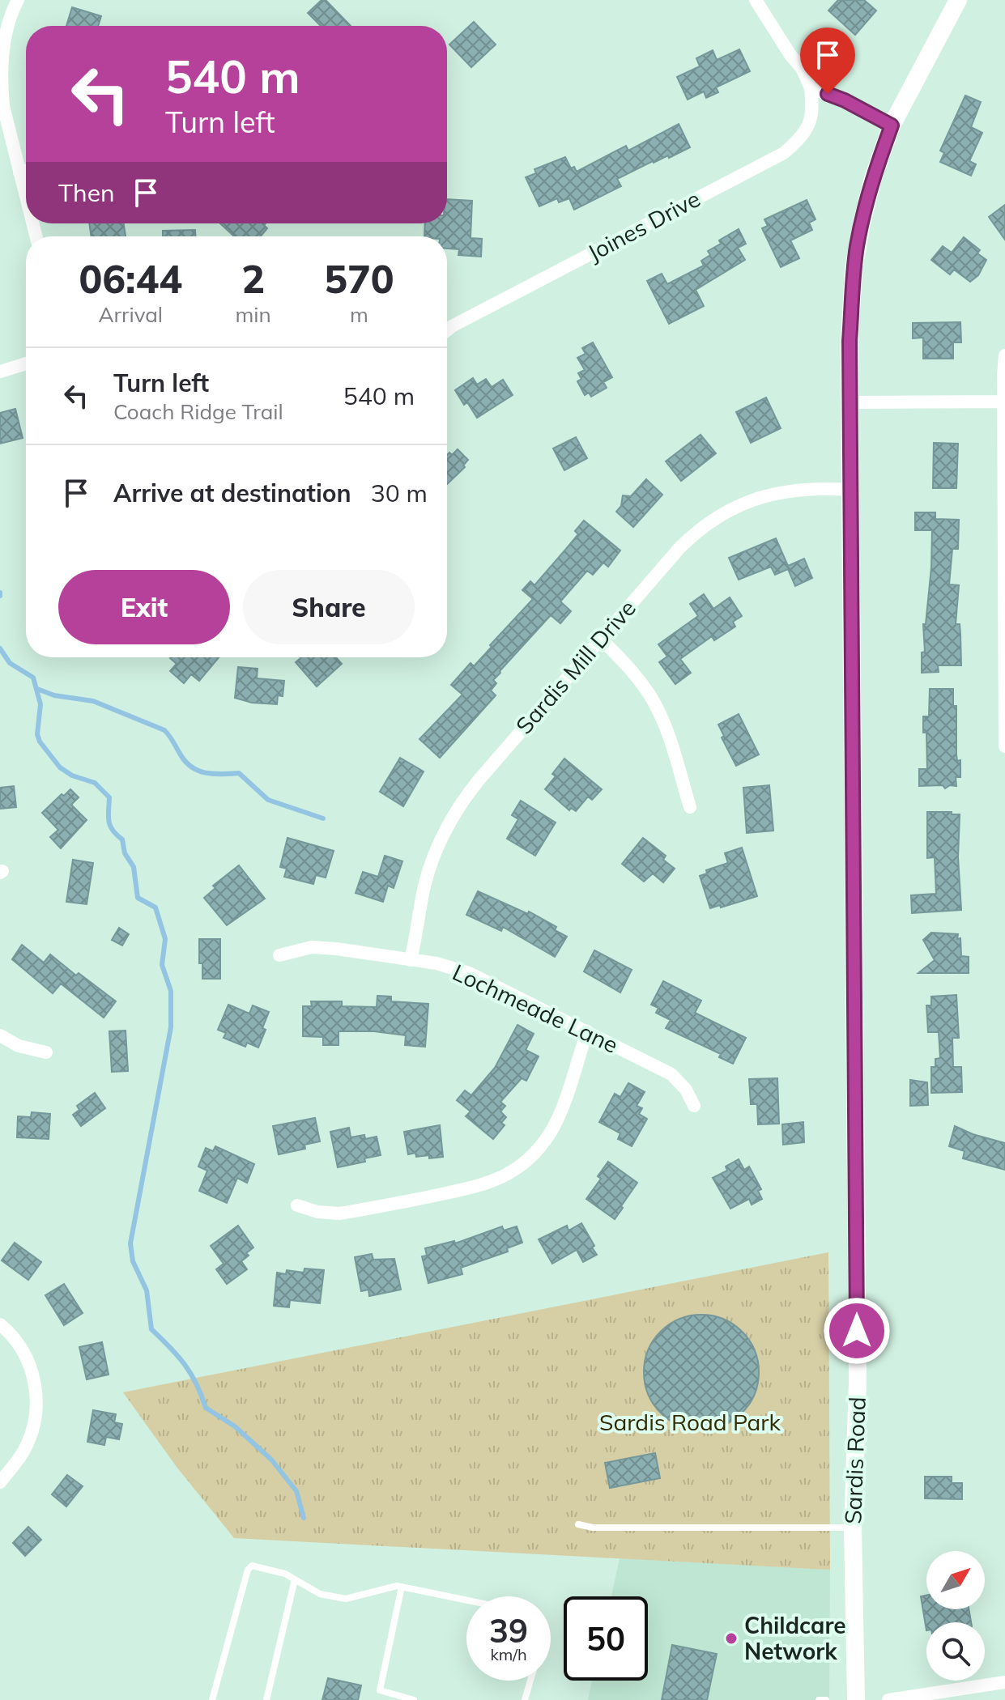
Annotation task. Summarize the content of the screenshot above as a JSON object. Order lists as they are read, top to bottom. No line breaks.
{"streets":{"main road":["Sardis Road"],"street":["Joines Drive","Sardis Mill Drive","Lochmeade Lane"]},"crossings":[["Sardis Mill Drive","Lochmeade Lane"],["Sardis Mill Drive","Sardis Road"]],"parks":["Sardis Road Park"],"places":["Childcare Network"],"north":"top right","page":{"turn":["540 m","Turn left"],"then":"Then","eta":["06:44","Arrival","2","min","570","m"],"list":[{"name":"Turn left","note":"Coach Ridge Trail","value":"540 m"},{"name":"Arrive at destination","value":"30 m"}],"buttons":["Exit","Share"],"speed":"39 km/h","limit":"50"}}
